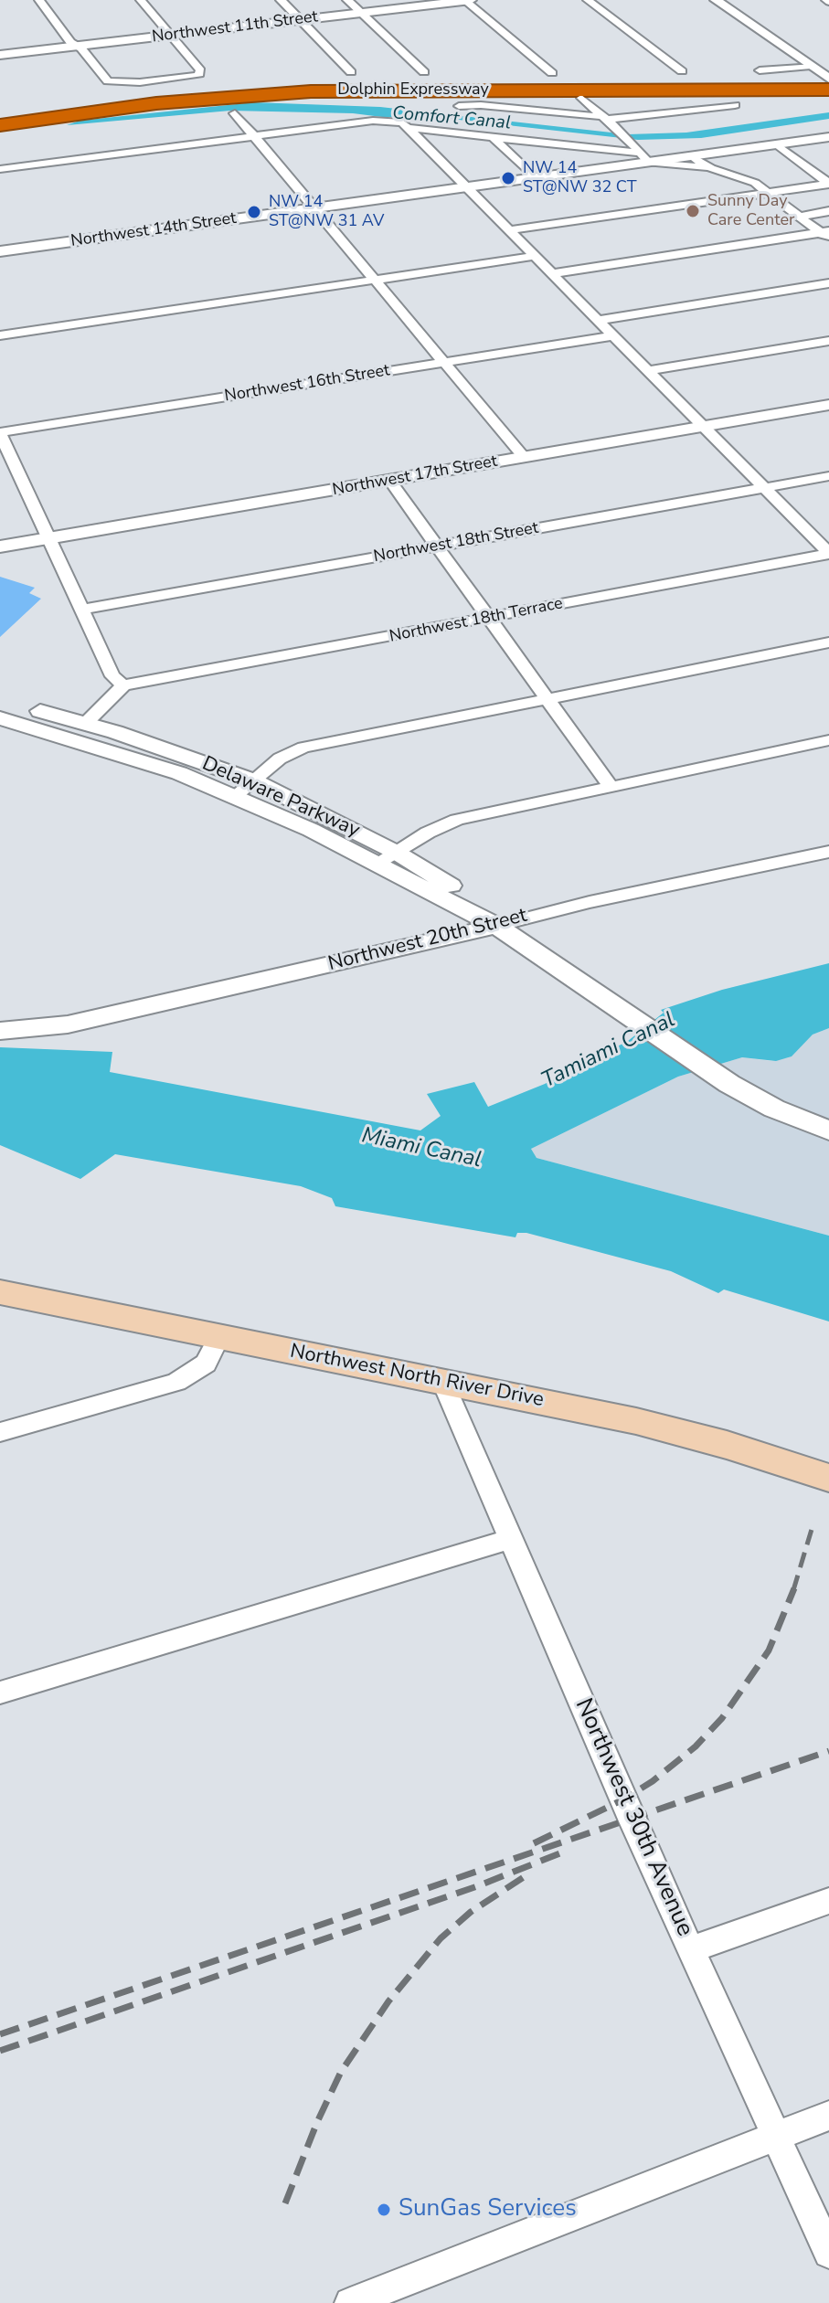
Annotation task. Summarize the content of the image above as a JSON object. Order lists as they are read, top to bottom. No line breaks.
{"streets":{"highway":["Dolphin Expressway"],"main road":["Northwest North River Drive"],"street":["Northwest 11th Street","Northwest 14th Street","Northwest 16th Street","Northwest 17th Street","Northwest 18th Street","Northwest 18th Terrace","Delaware Parkway","Northwest 20th Street","Northwest 30th Avenue"]},"crossings":[["Delaware Parkway","Northwest 20th Street"],["Northwest North River Drive","Northwest 30th Avenue"]],"water":["Comfort Canal","Tamiami Canal","Miami Canal"],"places":["NW 14 ST@NW 32 CT","Sunny Day Care Center","NW 14 ST@NW 31 AV","SunGas Services"]}
